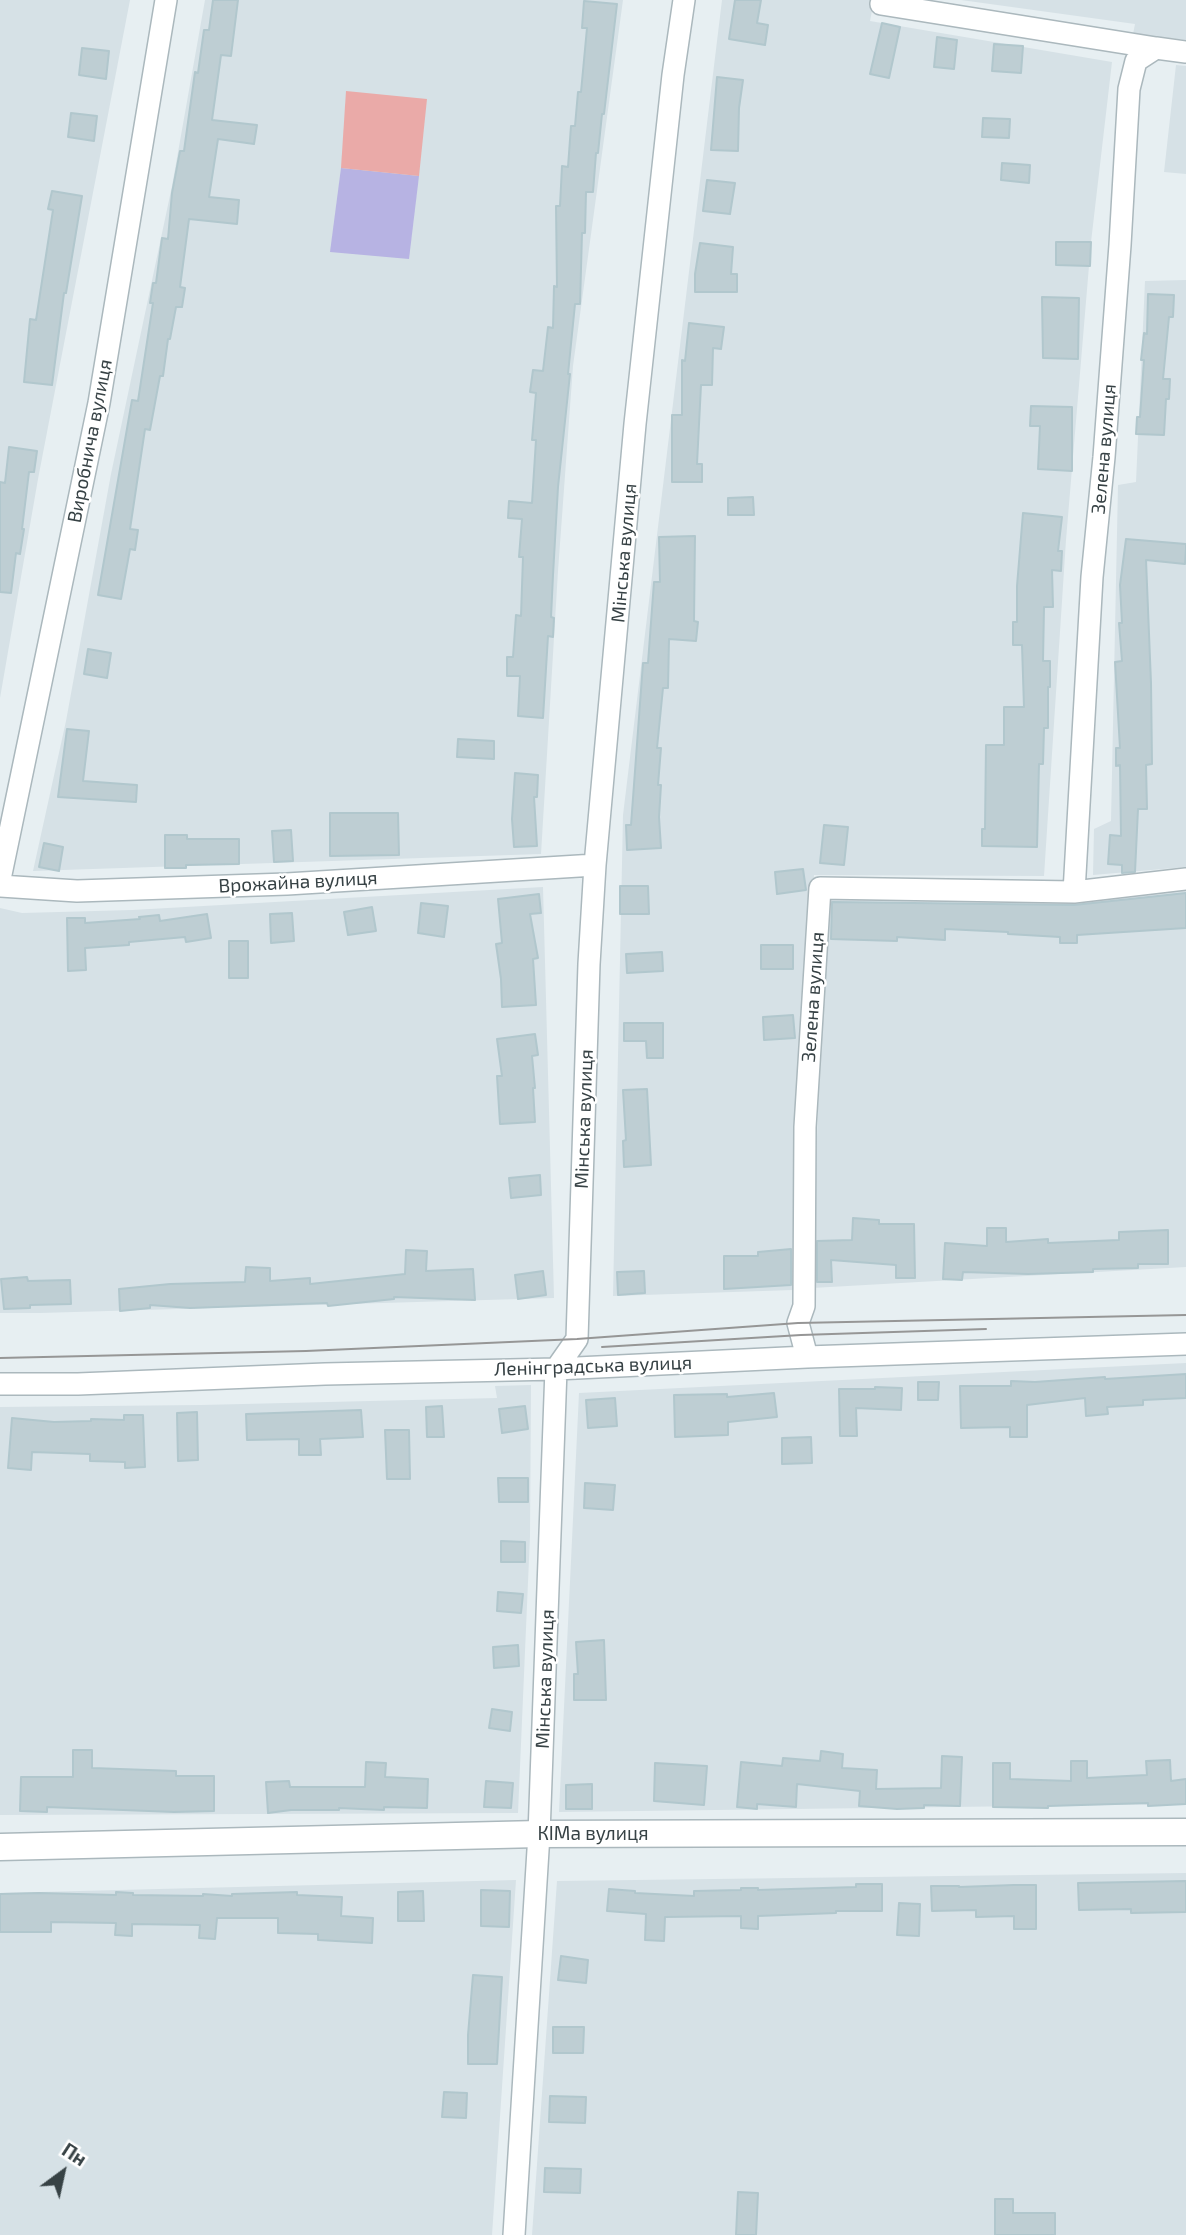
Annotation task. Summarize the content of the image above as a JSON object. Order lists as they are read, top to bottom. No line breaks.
{"streets":{"street":["Виробнича вулиця","Зелена вулиця","Мінська вулиця","Врожайна вулиця","Ленінградська вулиця","КІМа вулиця"]},"crossings":[["Зелена вулиця","Ленінградська вулиця"],["Мінська вулиця","Врожайна вулиця"],["Мінська вулиця","Ленінградська вулиця"],["Мінська вулиця","КІМа вулиця"]],"north":"top right"}
